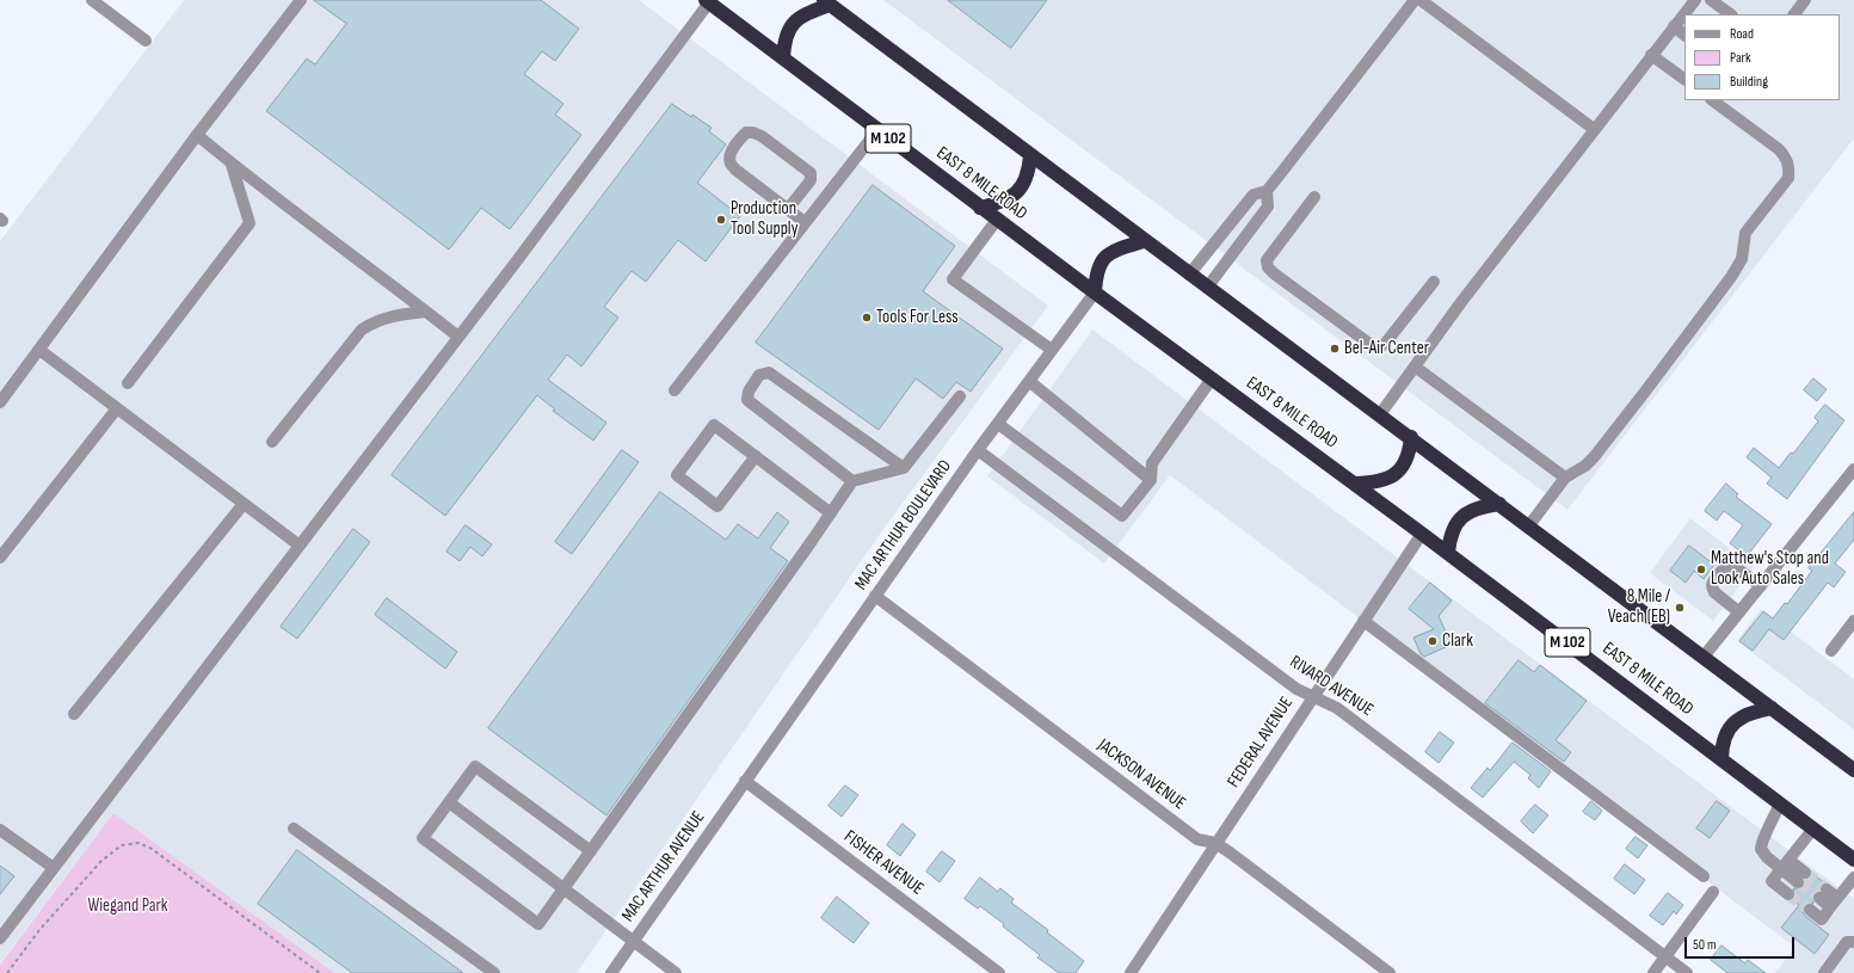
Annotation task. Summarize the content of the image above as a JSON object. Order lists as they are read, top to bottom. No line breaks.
{"streets":{"highway":["M 102","EAST 8 MILE ROAD"],"street":["MAC ARTHUR BOULEVARD","RIVARD AVENUE","FEDERAL AVENUE","JACKSON AVENUE","FISHER AVENUE","MAC ARTHUR AVENUE"]},"crossings":[["EAST 8 MILE ROAD","MAC ARTHUR BOULEVARD"],["EAST 8 MILE ROAD","FEDERAL AVENUE"],["MAC ARTHUR BOULEVARD","RIVARD AVENUE"],["MAC ARTHUR BOULEVARD","JACKSON AVENUE"],["MAC ARTHUR BOULEVARD","FISHER AVENUE"],["MAC ARTHUR BOULEVARD","MAC ARTHUR AVENUE"],["RIVARD AVENUE","FEDERAL AVENUE"],["FEDERAL AVENUE","JACKSON AVENUE"],["FISHER AVENUE","MAC ARTHUR AVENUE"]],"parks":["Wiegand Park"],"places":["Production Tool Supply","Tools For Less","Bel-Air Center","Matthew's Stop and Look Auto Sales","8 Mile / Veach (EB)","Clark"],"legend":["Road","Park","Building"],"scale_bar":"50 m"}
